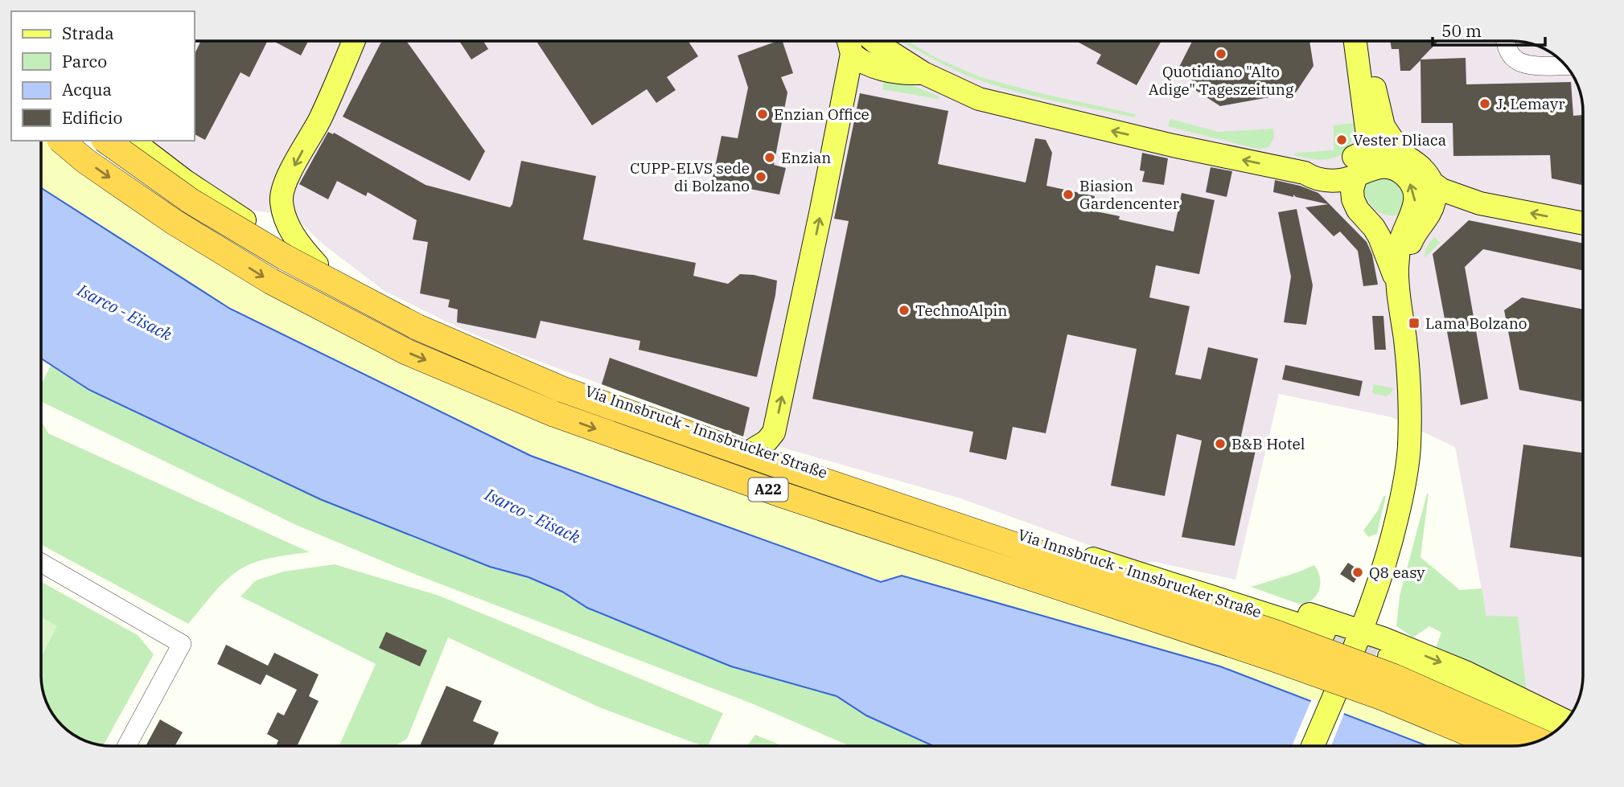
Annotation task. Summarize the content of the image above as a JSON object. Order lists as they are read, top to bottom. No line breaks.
{"streets":{"highway":["A22"],"main road":["Via Innsbruck - Innsbrucker Straße"]},"water":["Isarco - Eisack"],"places":{"other":["Quotidiano \"Alto Adige\" Tageszeitung","J. Lemayr","Enzian Office","Vester Dliaca","Enzian","CUPP-ELVS sede di Bolzano","Biasion Gardencenter","TechnoAlpin","B&B Hotel","Q8 easy"],"transit":["Lama Bolzano"]},"legend":["Strada","Parco","Acqua","Edificio"],"scale_bar":"50 m"}
